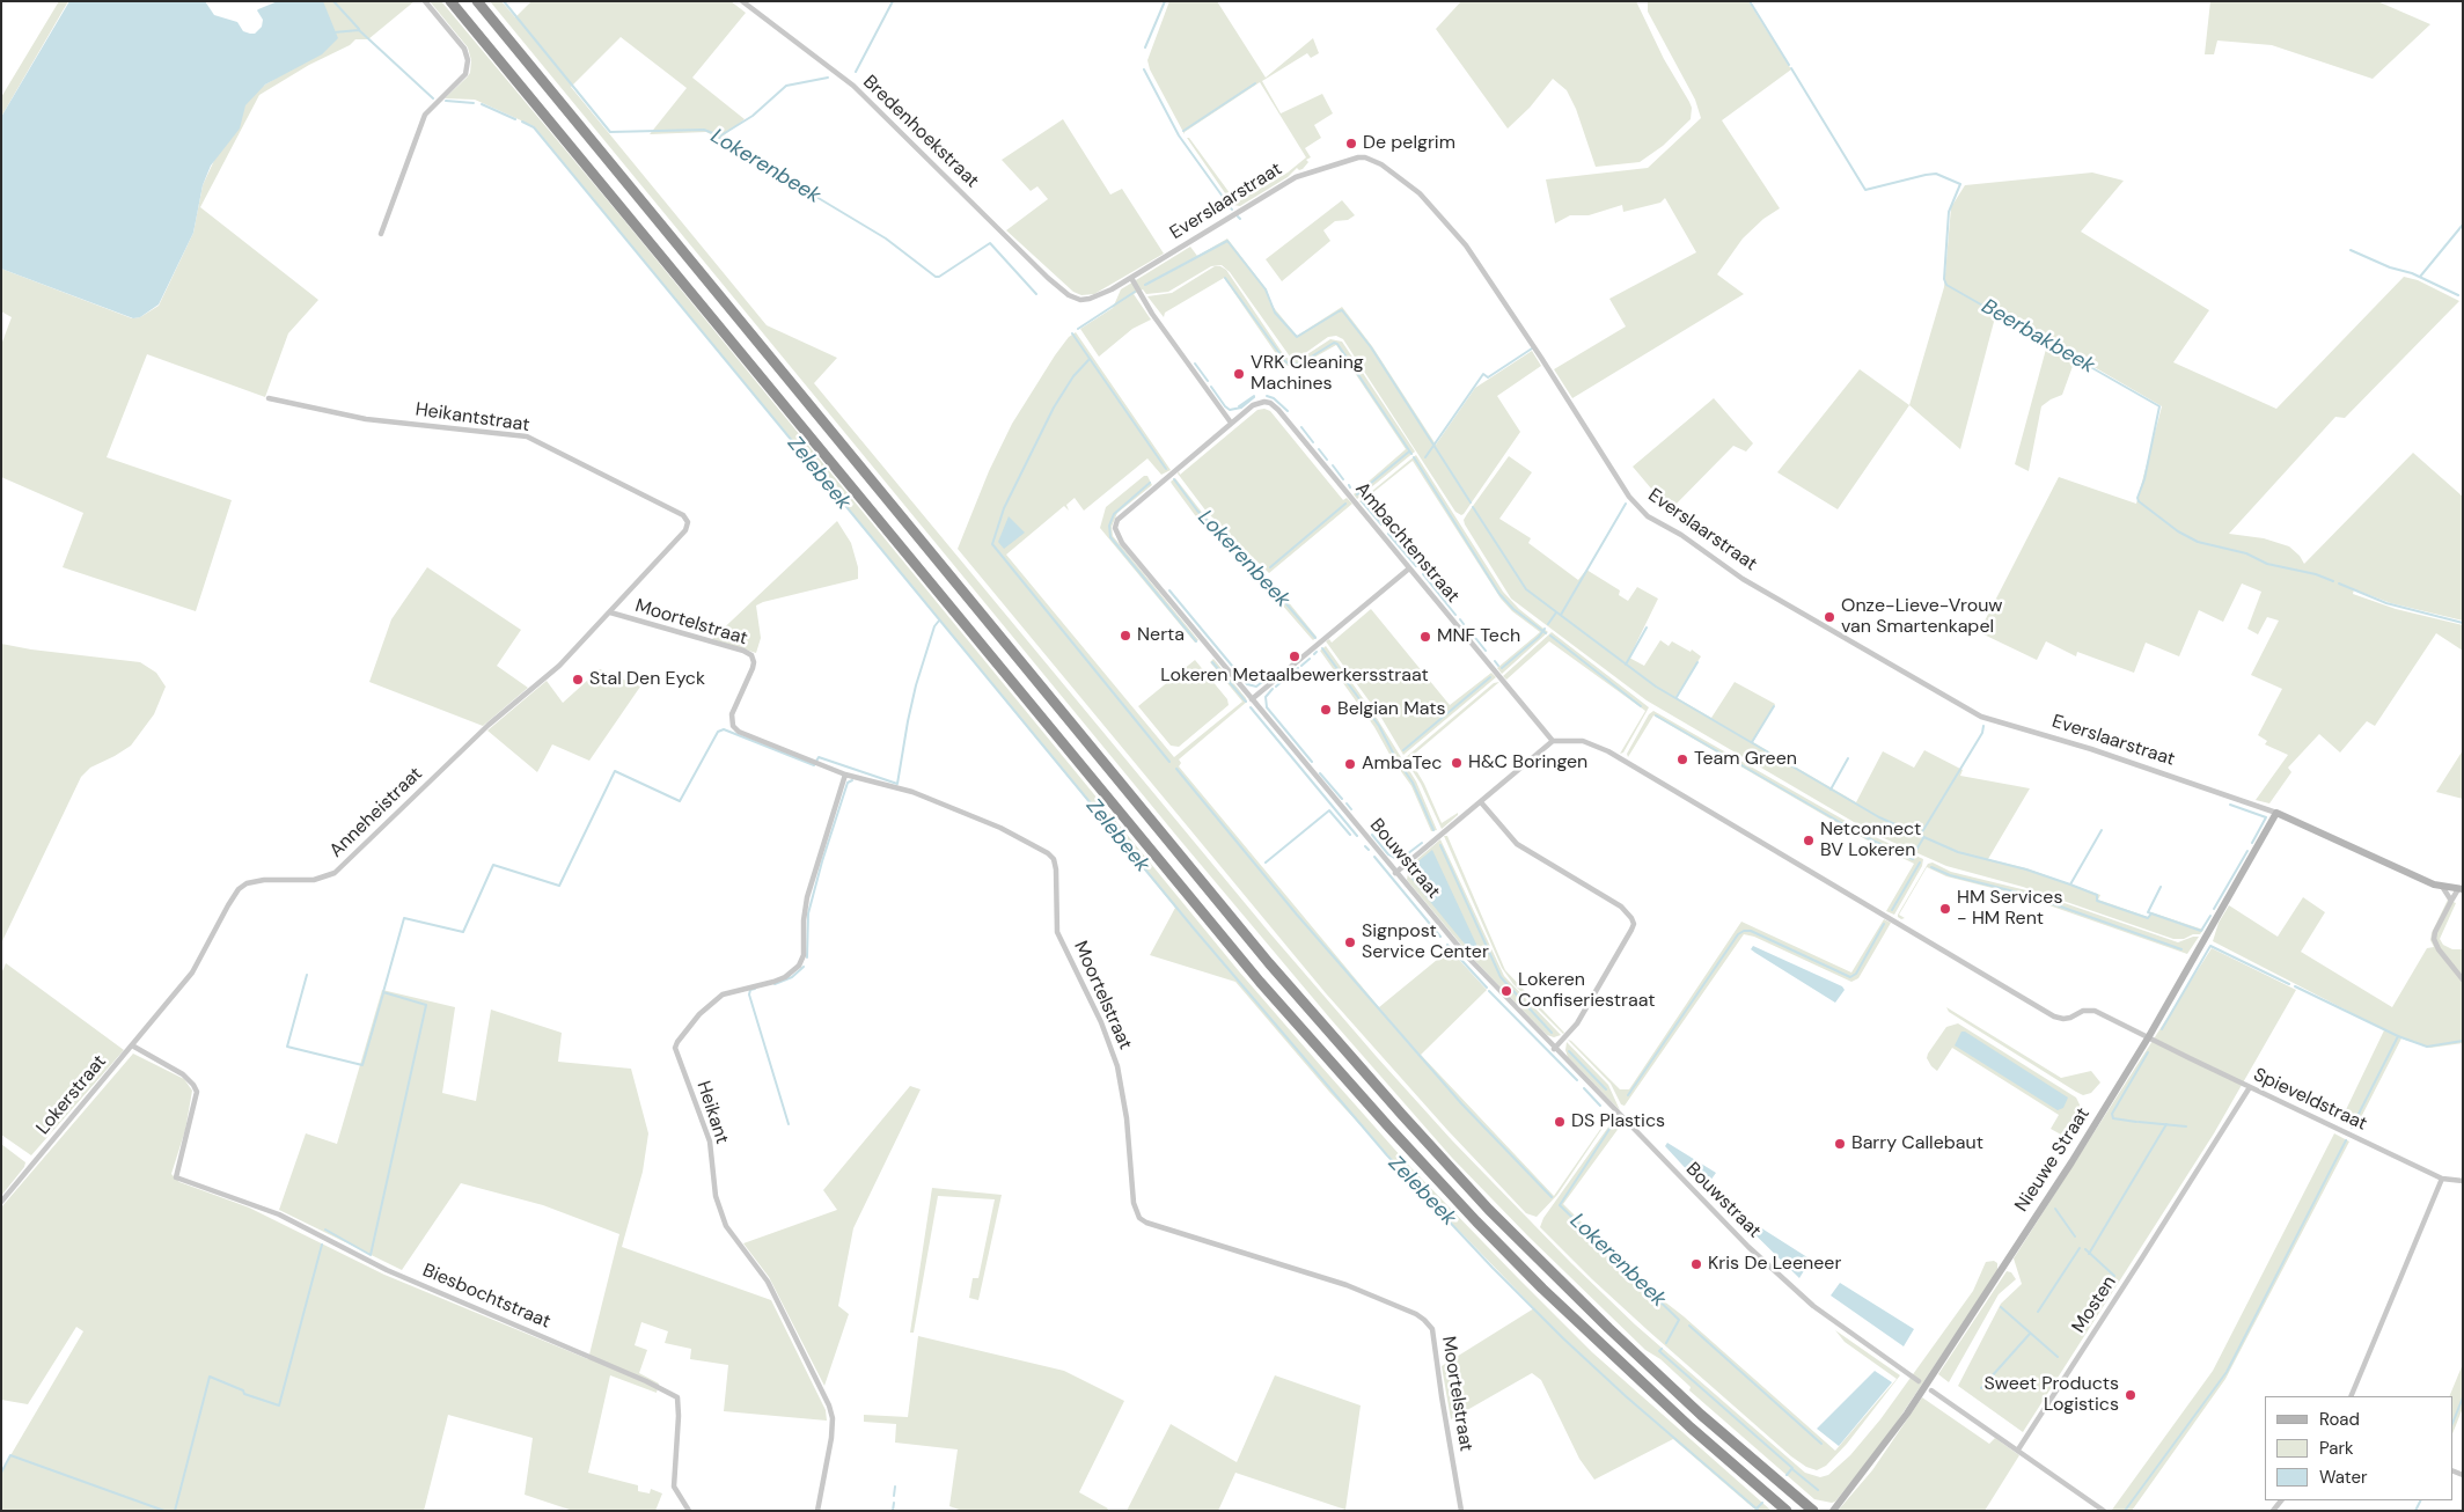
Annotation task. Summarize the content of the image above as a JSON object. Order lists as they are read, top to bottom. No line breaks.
{"streets":{"street":["Bredenhoekstraat","Everslaarstraat","Heikantstraat","Ambachtenstraat","Moortelstraat","Anneheistraat","Bouwstraat","Lokerstraat","Spieveldstraat","Heikant","Nieuwe Straat","Biesbochtstraat","Mosten"]},"crossings":[["Bredenhoekstraat","Everslaarstraat"],["Everslaarstraat","Nieuwe Straat"],["Heikantstraat","Anneheistraat"],["Ambachtenstraat","Bouwstraat"],["Moortelstraat","Anneheistraat"],["Moortelstraat","Heikant"],["Anneheistraat","Lokerstraat"],["Anneheistraat","Biesbochtstraat"],["Lokerstraat","Biesbochtstraat"],["Spieveldstraat","Nieuwe Straat"],["Spieveldstraat","Mosten"]],"water":["Lokerenbeek","Beerbakbeek","Zelebeek"],"places":["De pelgrim","VRK Cleaning Machines","Onze-Lieve-Vrouw van Smartenkapel","Nerta","MNF Tech","Lokeren Metaalbewerkersstraat","Stal Den Eyck","Belgian Mats","Team Green","H&C Boringen","AmbaTec","Netconnect BV Lokeren","HM Services - HM Rent","Signpost Service Center","Lokeren Confiseriestraat","DS Plastics","Barry Callebaut","Kris De Leeneer","Sweet Products Logistics"],"legend":["Road","Park","Water"]}
